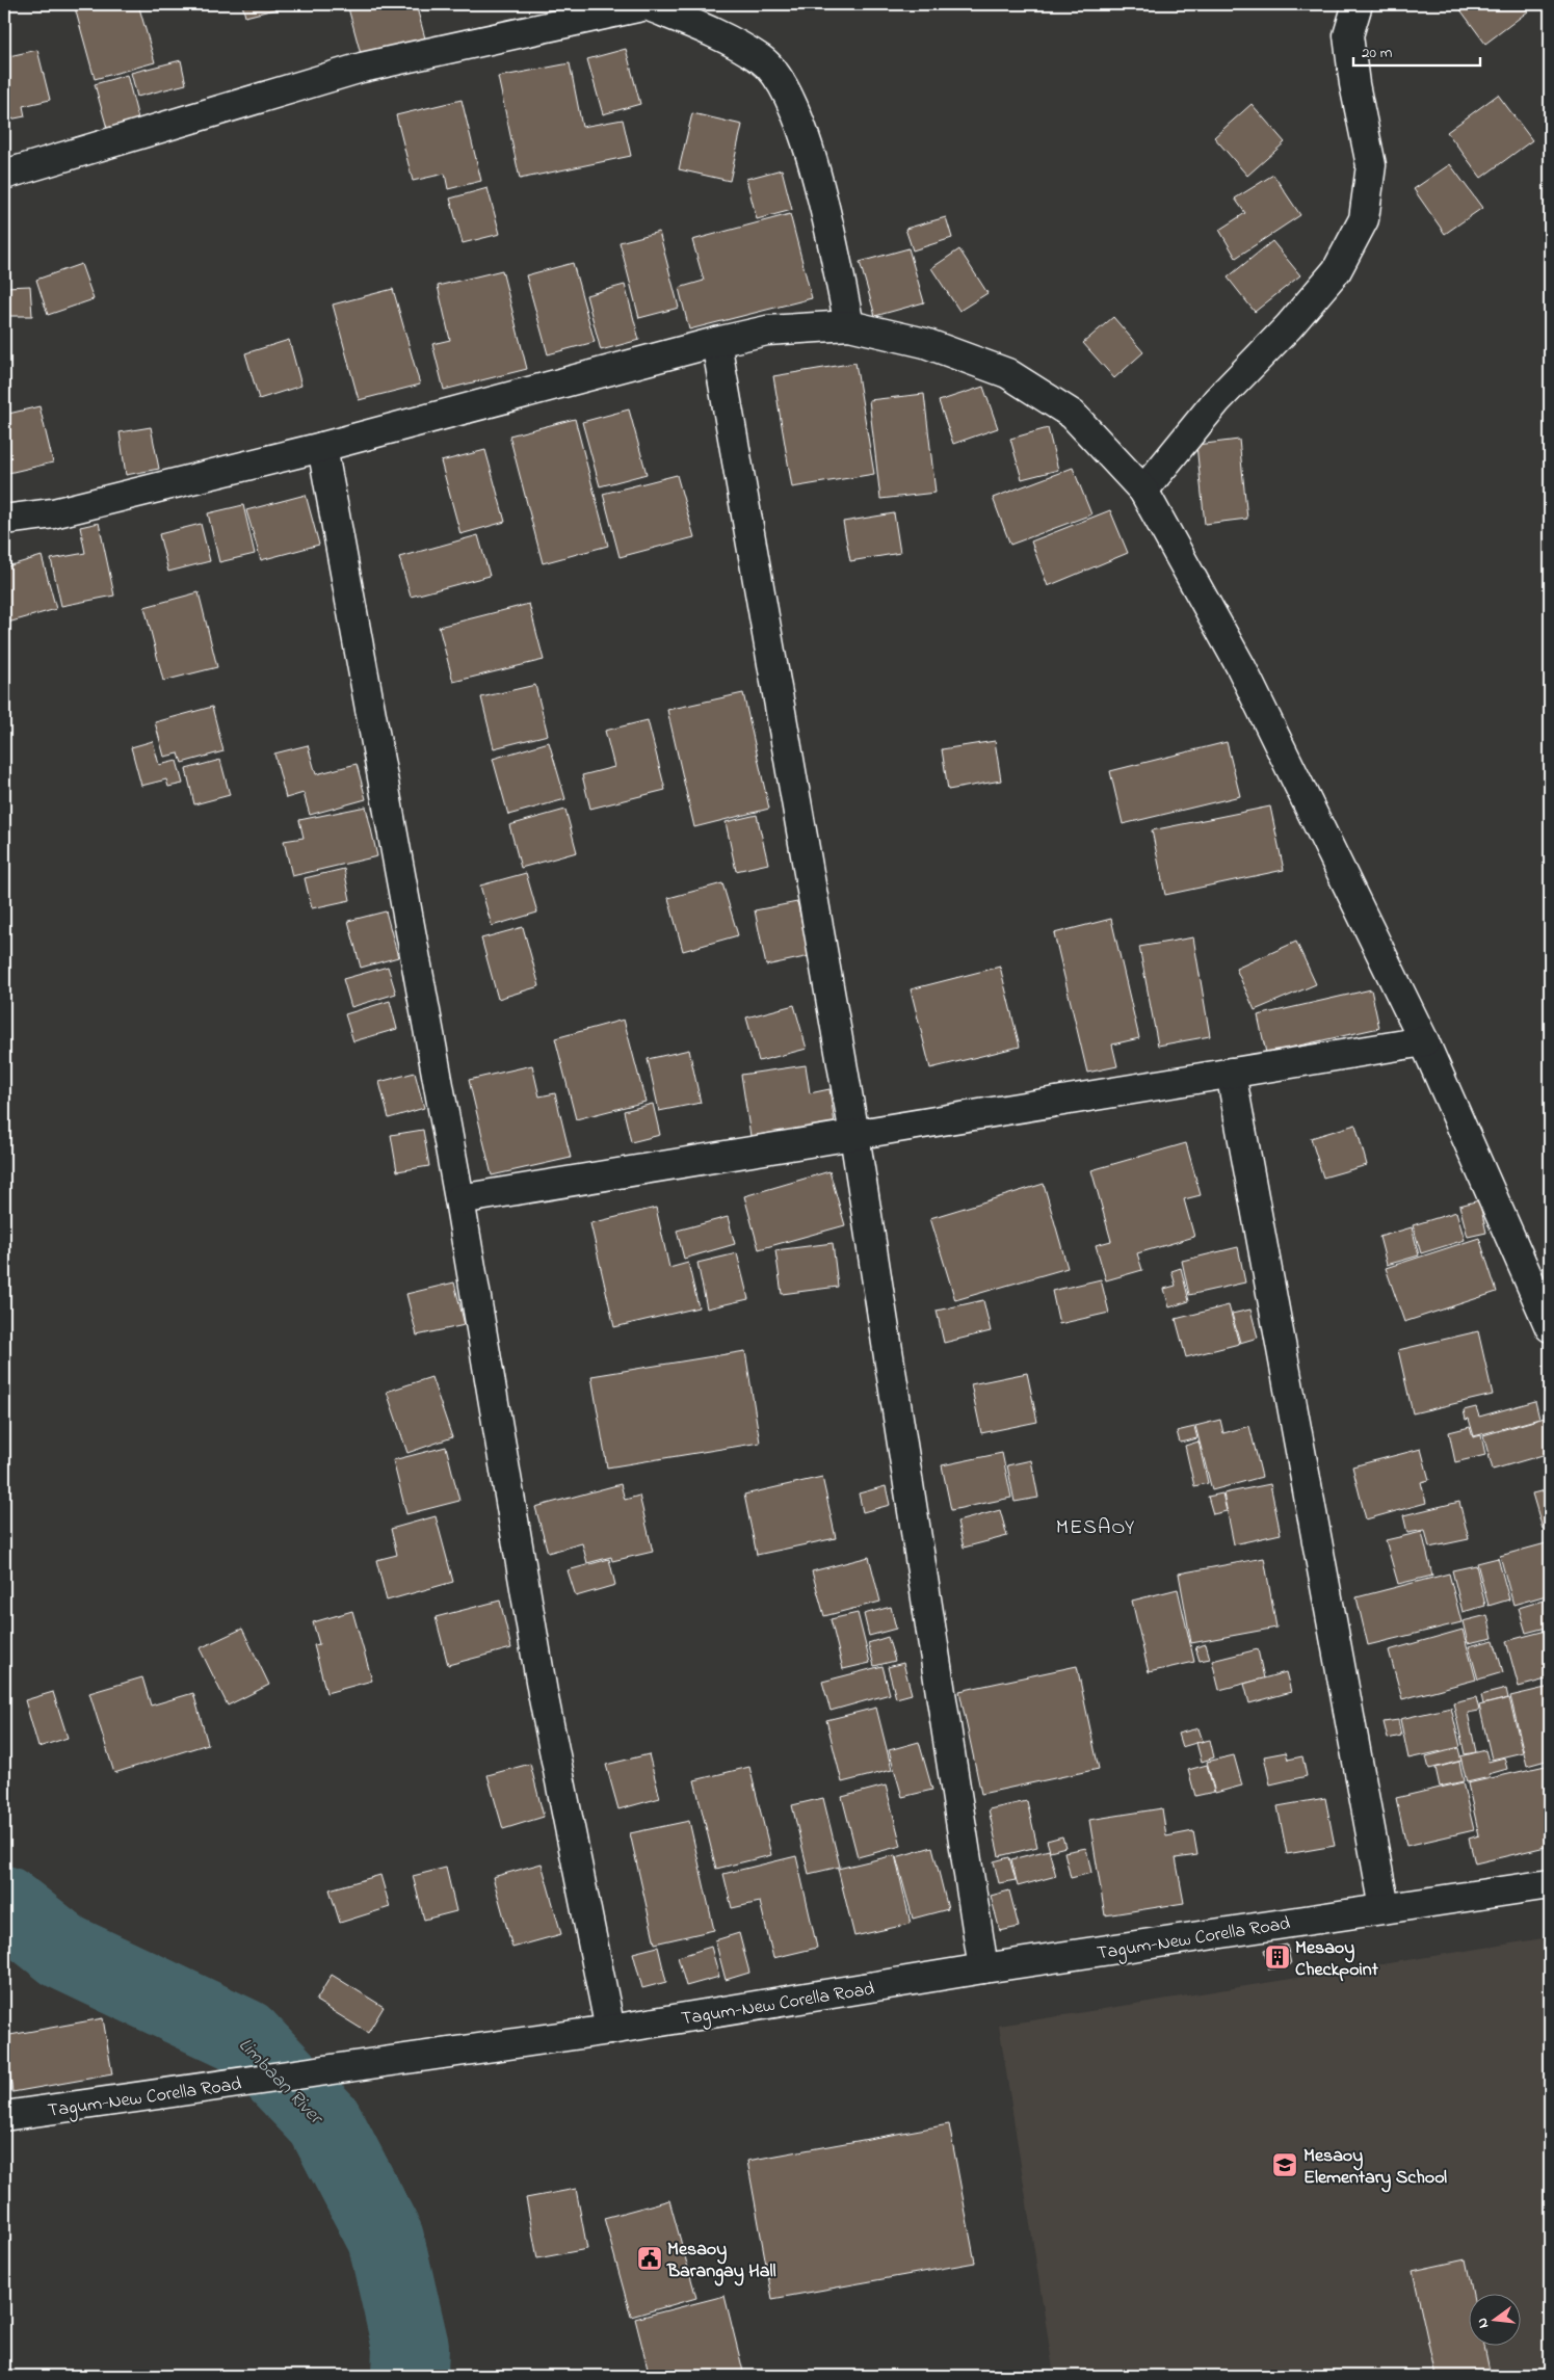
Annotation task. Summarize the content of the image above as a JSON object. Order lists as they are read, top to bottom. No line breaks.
{"streets":{"street":["Tagum-New Corella Road"]},"districts":["MESAOY"],"water":["Limbaan River"],"places":{"building":["Mesaoy Checkpoint"],"school or university":["Mesaoy Elementary School"],"public building":["Mesaoy Barangay Hall"]},"scale_bar":"20 m","north":"left"}
